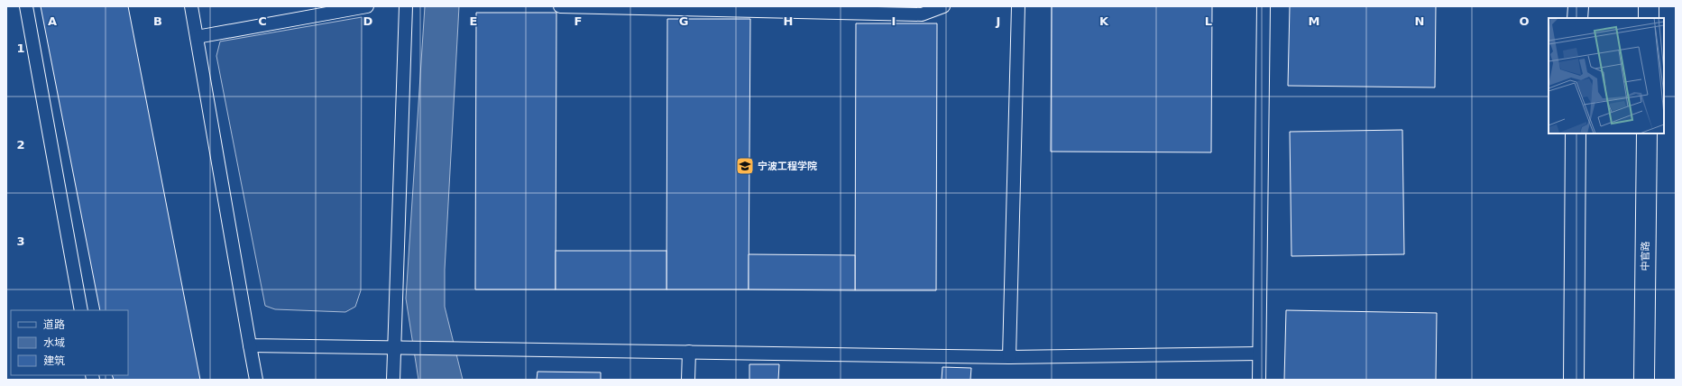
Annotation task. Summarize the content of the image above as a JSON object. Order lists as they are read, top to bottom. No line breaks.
{"streets":{"main road":["中官路"]},"places":{"school or university":["宁波工程学院"]},"legend":["道路","水域","建筑"],"grid":{"columns":["A","B","C","D","E","F","G","H","I","J","K","L","M","N","O"],"rows":["1","2","3"]}}
